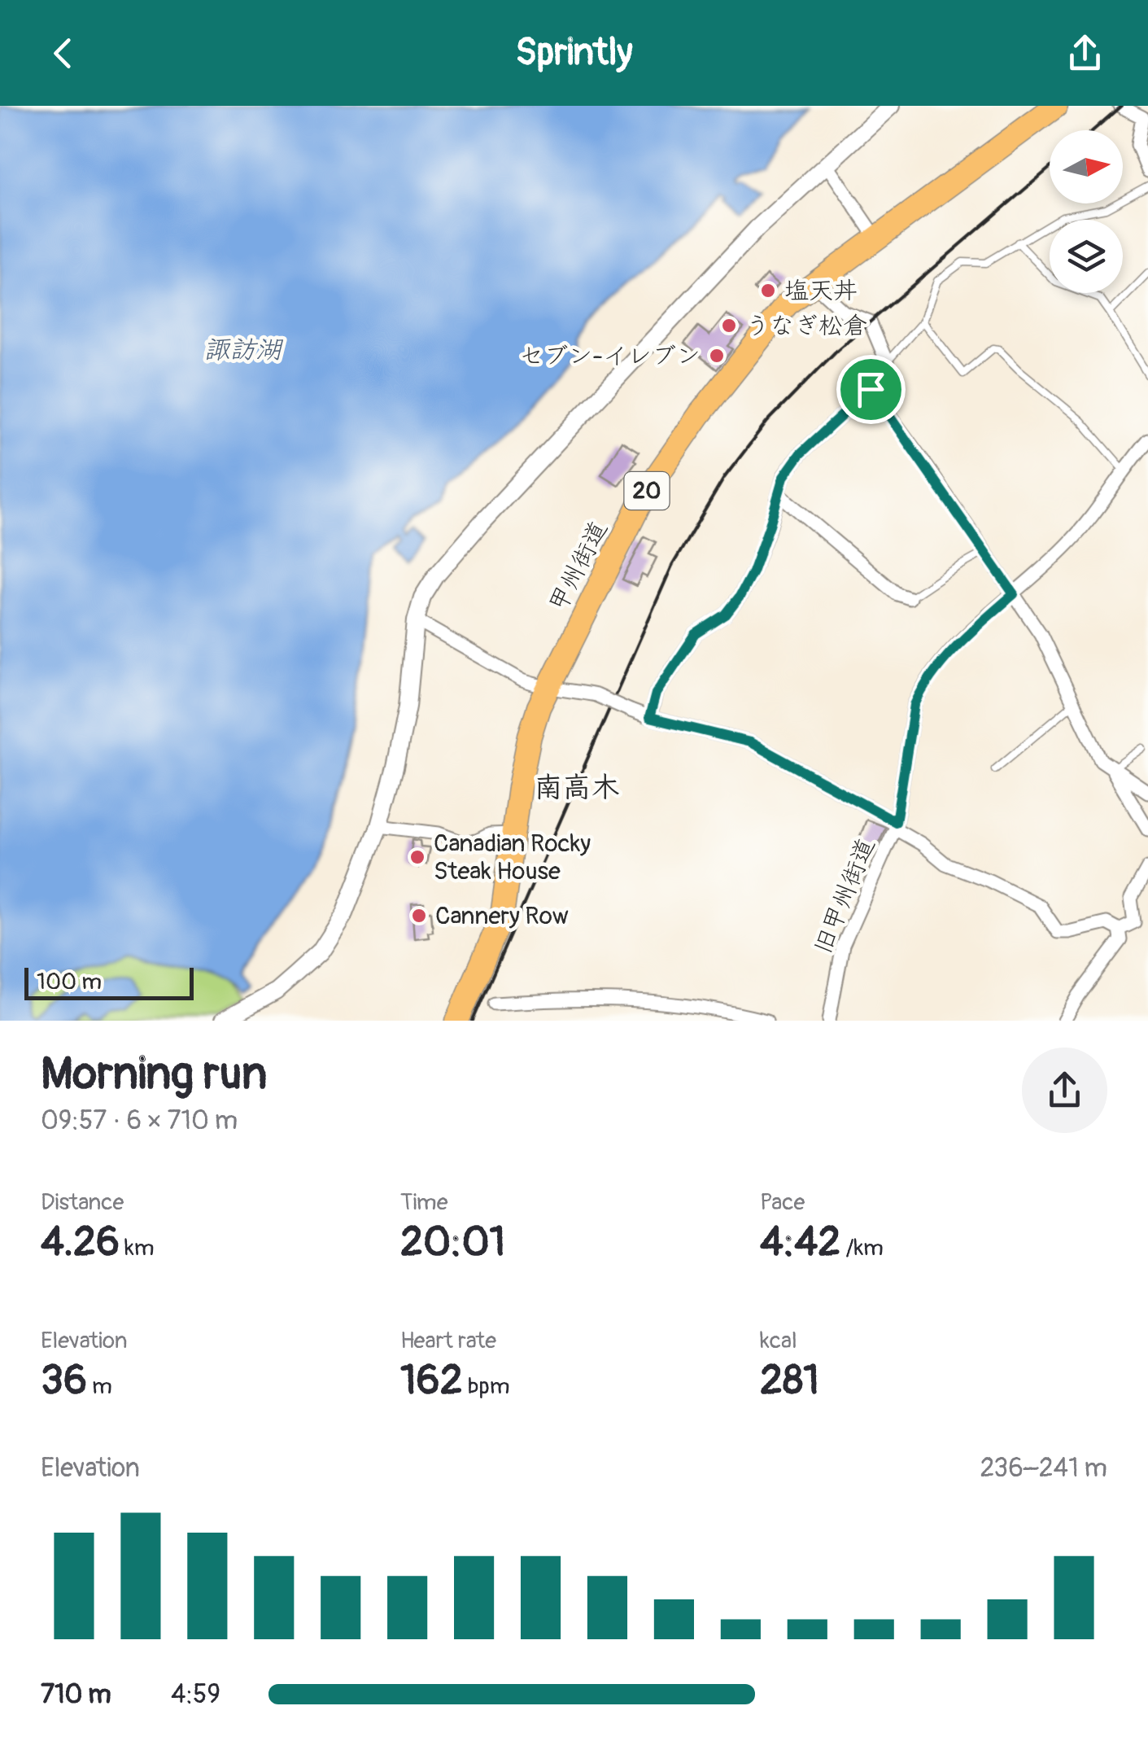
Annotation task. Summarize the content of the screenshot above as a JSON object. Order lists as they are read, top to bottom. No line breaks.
{"streets":{"highway":["20","甲州街道"],"street":["旧甲州街道"]},"districts":["南高木"],"water":["諏訪湖"],"places":["塩天丼","うなぎ松倉","セブン-イレブン","Canadian Rocky Steak House","Cannery Row"],"scale_bar":"100 m","north":"right","page":{"header":"Sprintly","scale":"100 m","heading":["Morning run","09:57 · 6 × 710 m"],"stats":[["Distance","4.26 km"],["Time","20:01"],["Pace","4:42 /km"],["Elevation","36 m"],["Heart rate","162 bpm"],["kcal","281"]],"chart":["Elevation","236–241 m"],"list":[{"name":"710 m","note":"4:59"}]}}
